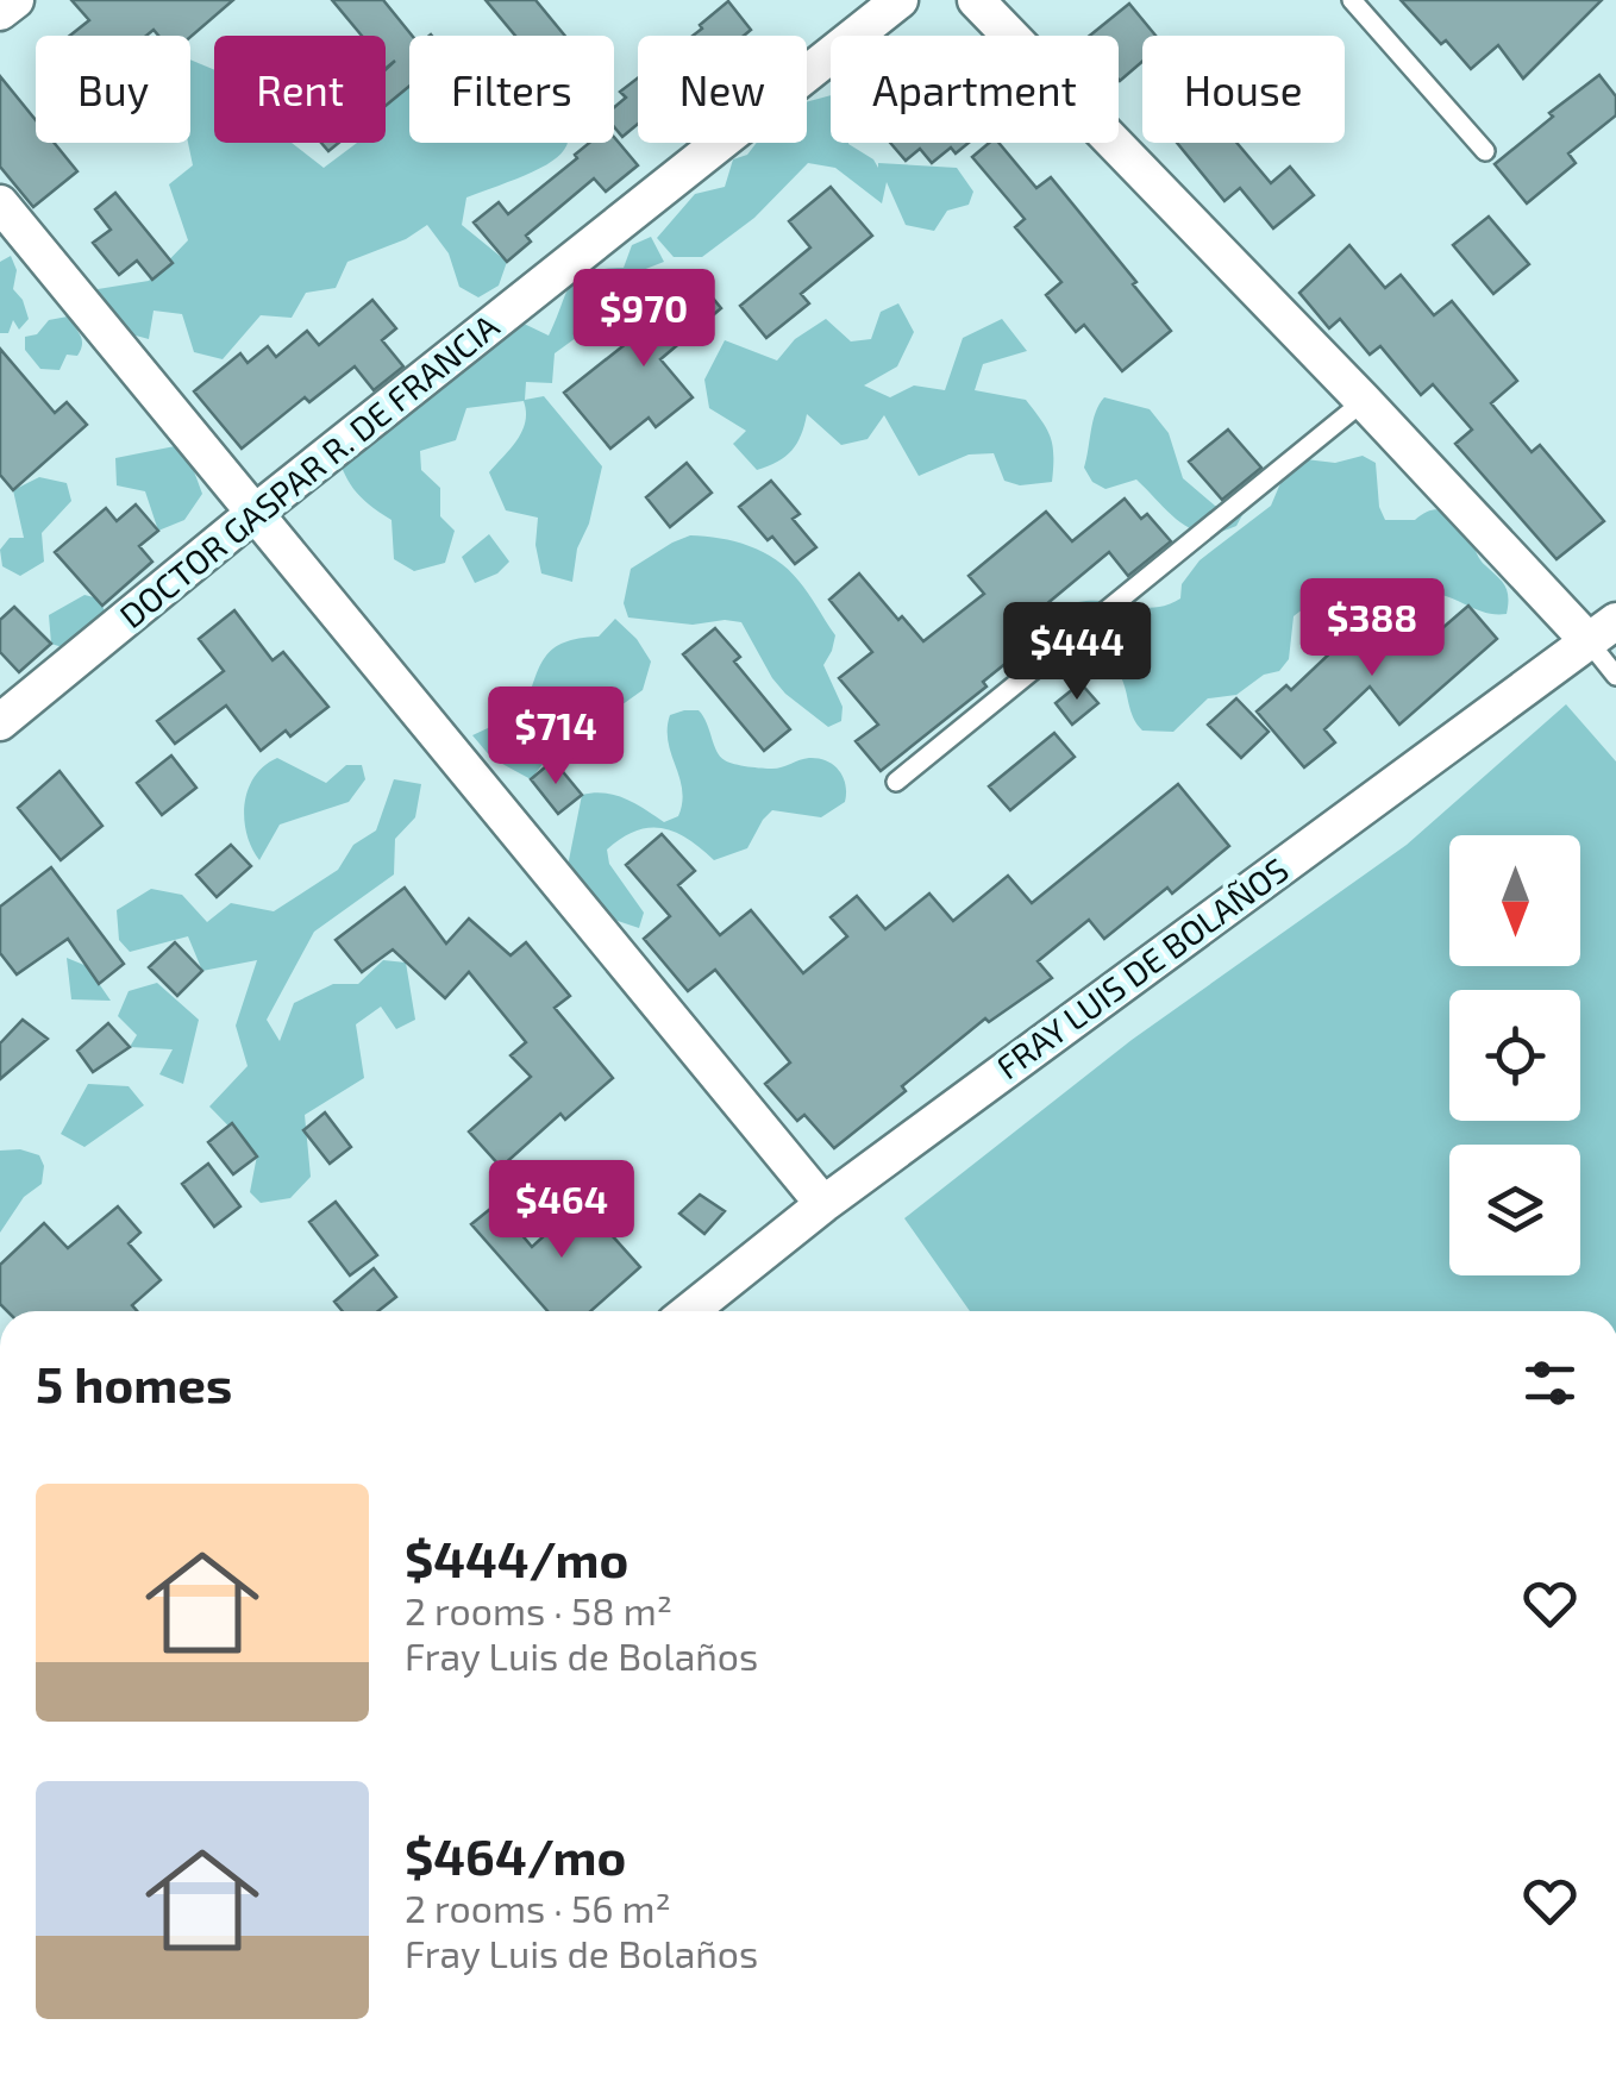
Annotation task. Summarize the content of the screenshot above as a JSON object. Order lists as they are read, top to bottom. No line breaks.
{"streets":{"street":["DOCTOR GASPAR R. DE FRANCIA","FRAY LUIS DE BOLAÑOS"]},"north":"bottom","page":{"chip":["Buy","Rent","Filters","New","Apartment","House"],"price":["$970","$388","$444","$714","$464"],"heading":"5 homes","list":[{"name":"$444/mo","note":"2 rooms · 58 m² · Fray Luis de Bolaños"},{"name":"$464/mo","note":"2 rooms · 56 m² · Fray Luis de Bolaños"}]}}
